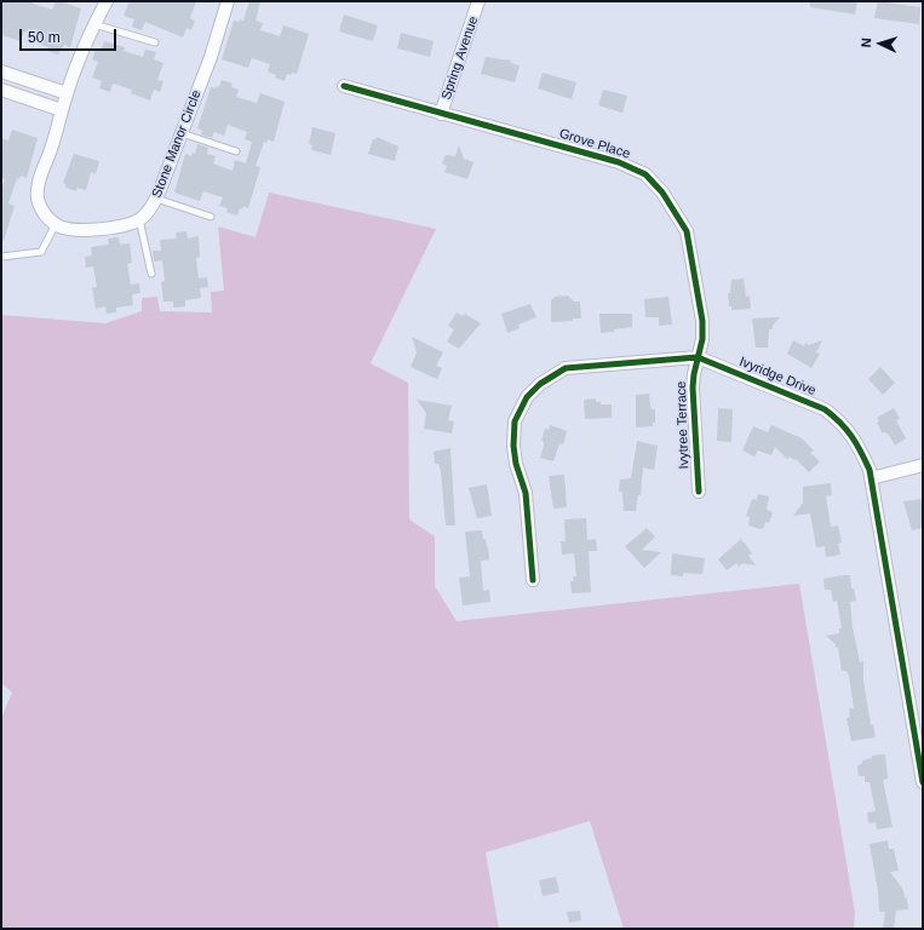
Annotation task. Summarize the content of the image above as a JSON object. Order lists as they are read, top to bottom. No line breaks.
{"streets":{"street":["Spring Avenue","Stone Manor Circle","Grove Place","Ivyridge Drive","Ivytree Terrace"]},"crossings":[["Spring Avenue","Grove Place"],["Grove Place","Ivyridge Drive"],["Grove Place","Ivytree Terrace"],["Ivyridge Drive","Ivytree Terrace"]],"scale_bar":"50 m","north":"left"}
